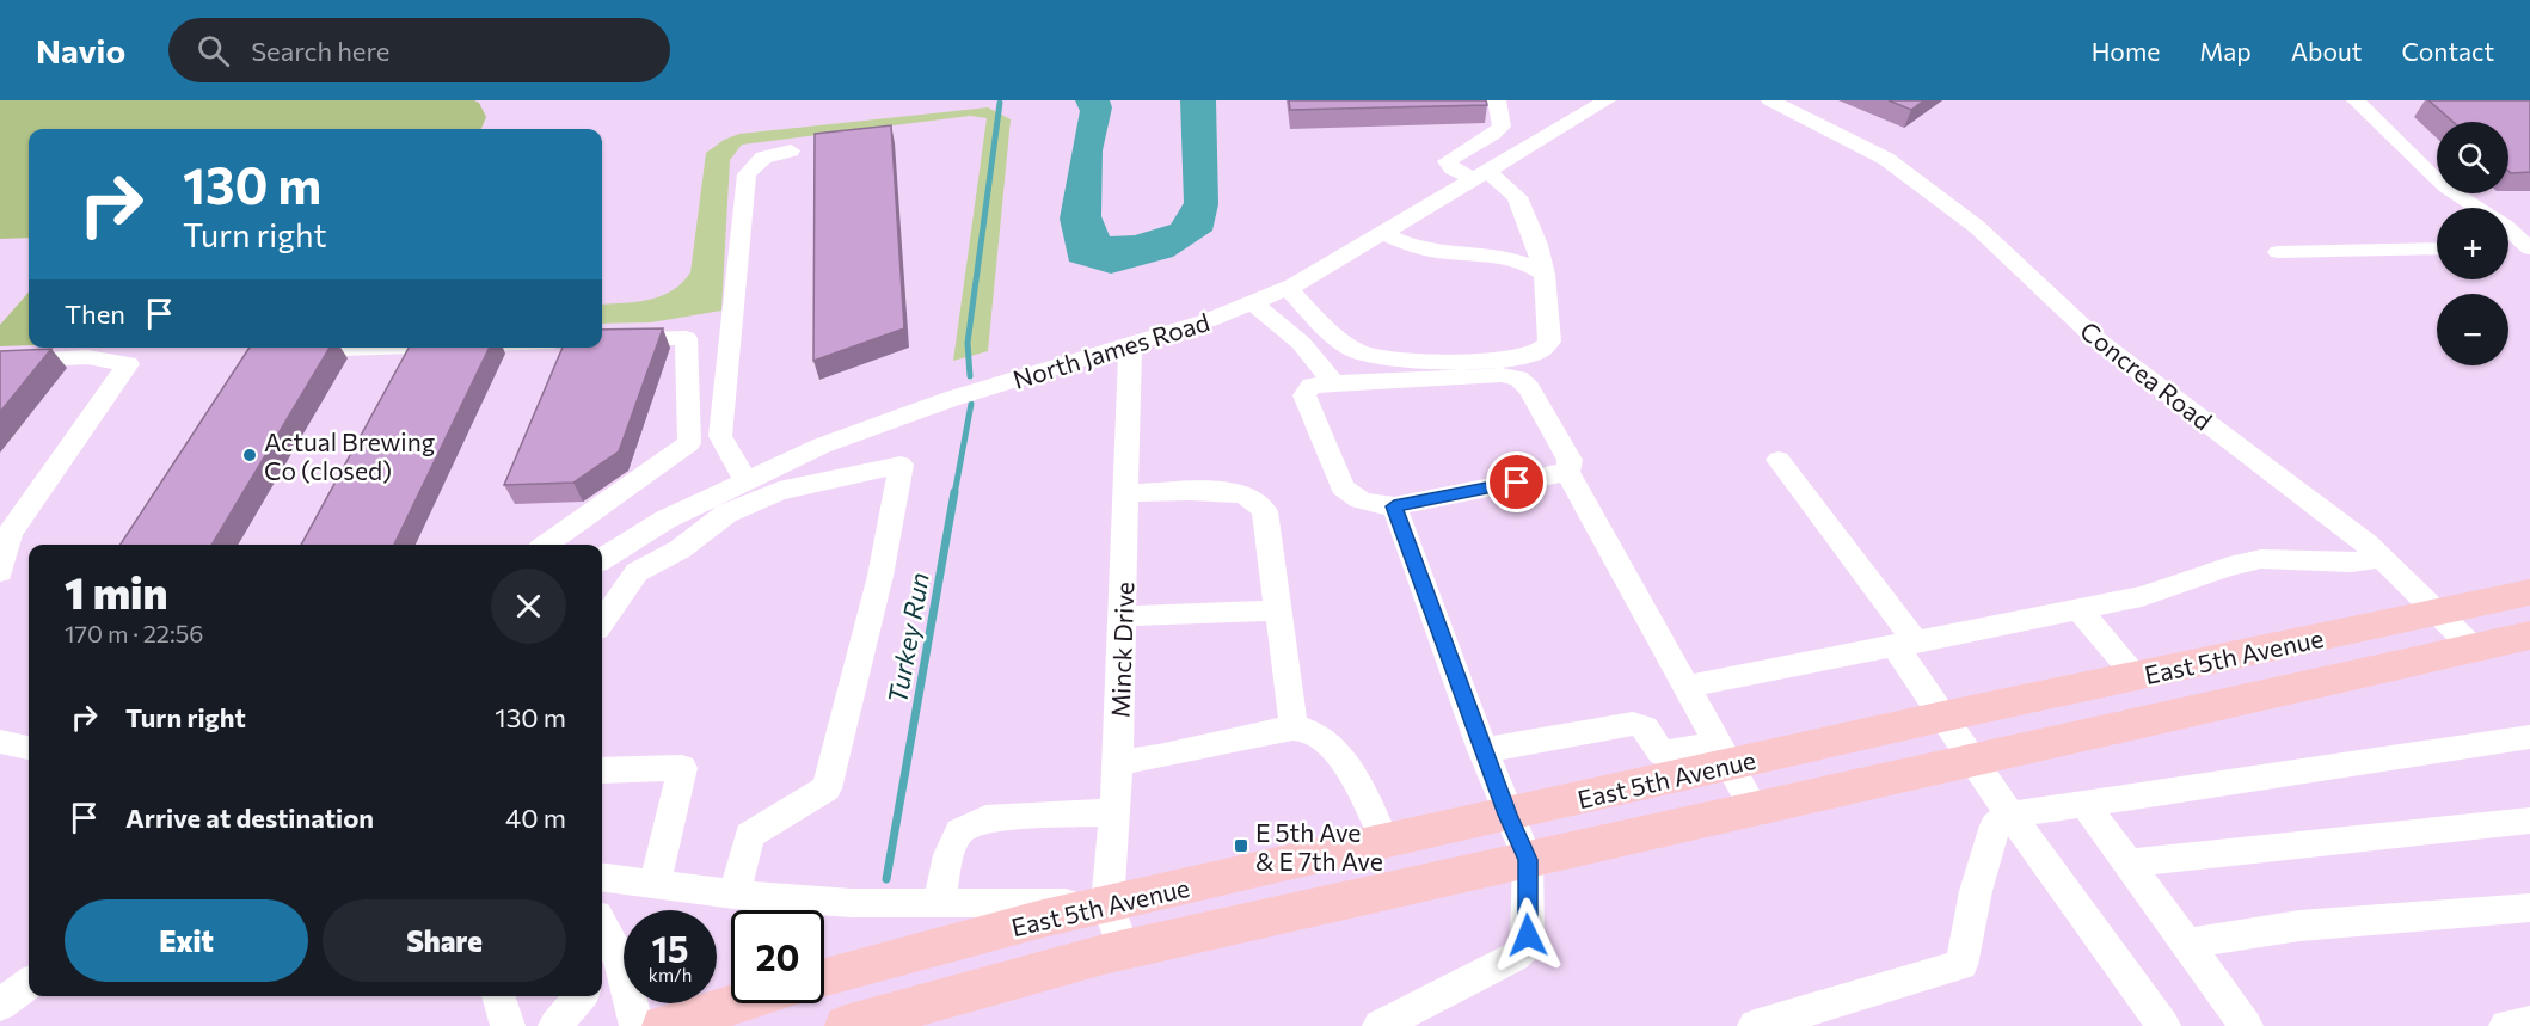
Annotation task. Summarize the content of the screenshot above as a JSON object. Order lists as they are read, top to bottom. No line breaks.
{"streets":{"main road":["East 5th Avenue"],"street":["North James Road","Concrea Road","Minck Drive"]},"crossings":[["North James Road","Minck Drive"],["Concrea Road","East 5th Avenue"],["Minck Drive","East 5th Avenue"]],"water":["Turkey Run"],"places":{"other":["Actual Brewing Co (closed)"],"transit":["E 5th Ave & E 7th Ave"]},"page":{"header":"Navio","search":"Search here","nav":["Home","Map","About","Contact"],"map_buttons":["+","−"],"turn":["130 m","Turn right"],"then":"Then","heading":["1 min","170 m · 22:56"],"list":[{"name":"Turn right","value":"130 m"},{"name":"Arrive at destination","value":"40 m"}],"buttons":["Exit","Share"],"speed":"15 km/h","limit":"20"}}
